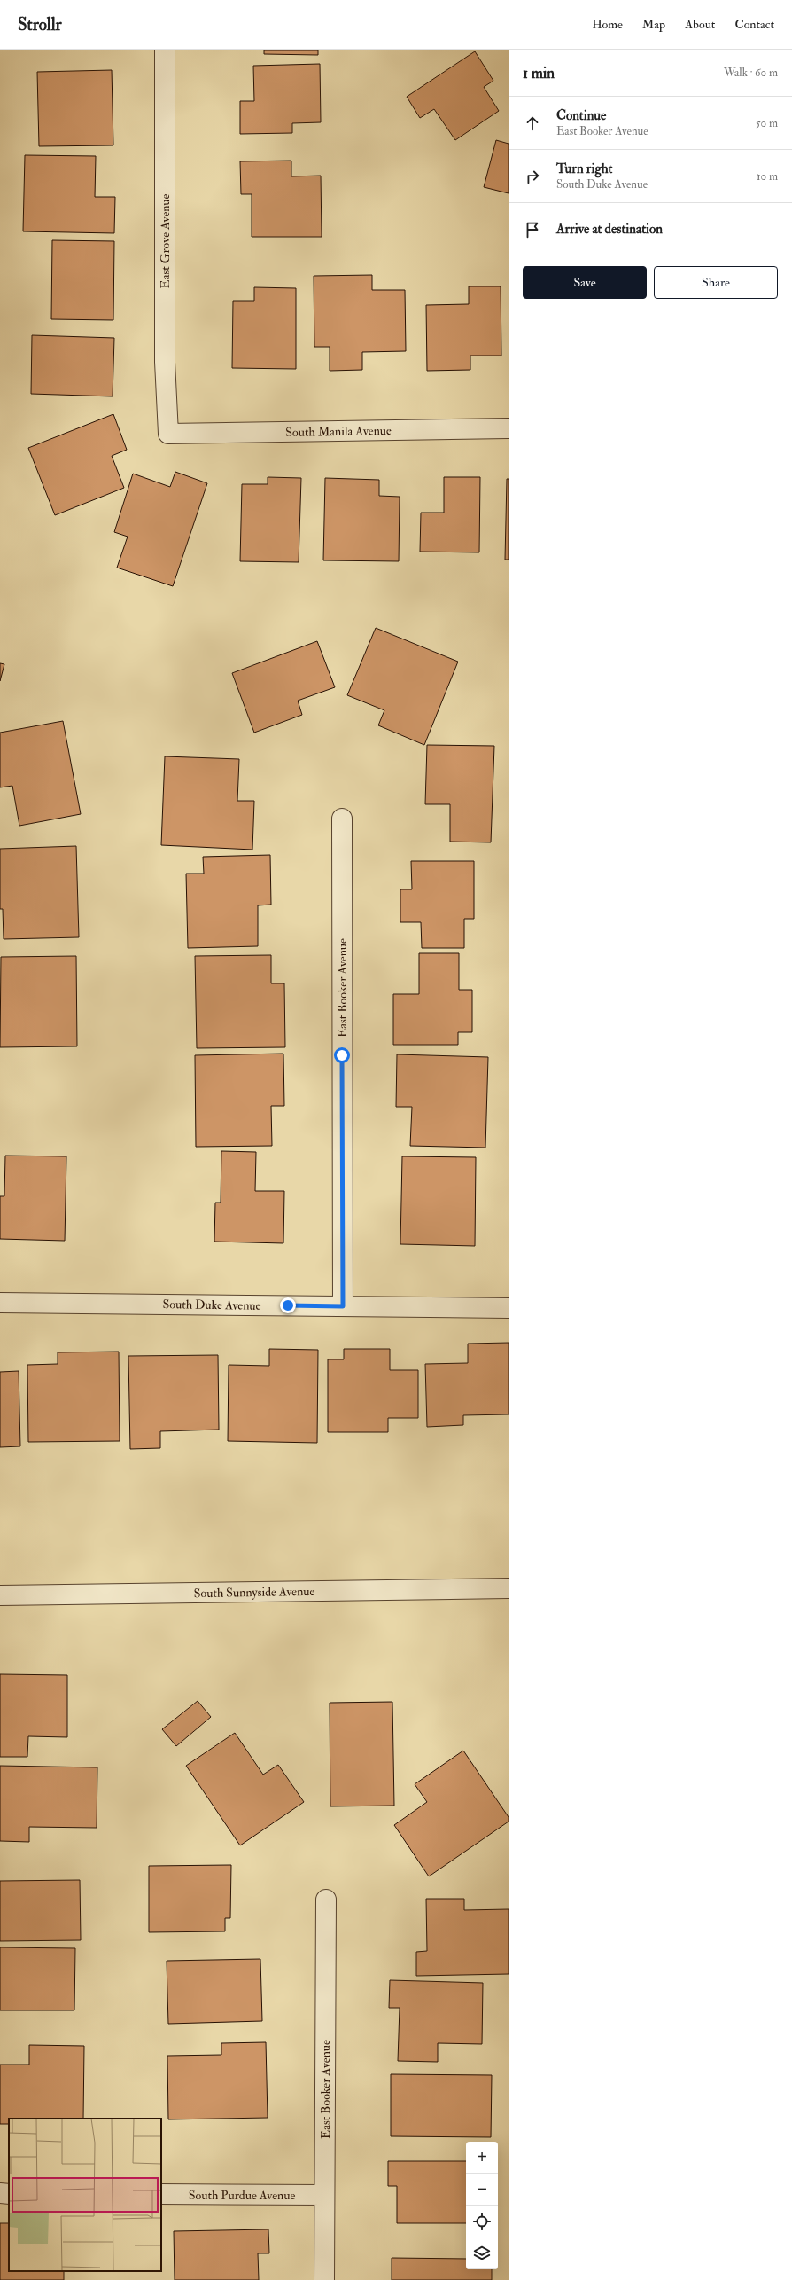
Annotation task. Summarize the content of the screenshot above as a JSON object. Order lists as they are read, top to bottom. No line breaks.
{"streets":{"street":["East Grove Avenue","South Manila Avenue","East Booker Avenue","South Duke Avenue","South Sunnyside Avenue","South Purdue Avenue"]},"crossings":[["East Grove Avenue","South Manila Avenue"],["East Booker Avenue","South Duke Avenue"],["East Booker Avenue","South Purdue Avenue"]],"page":{"header":"Strollr","nav":["Home","Map","About","Contact"],"heading":["1 min","Walk · 60 m"],"list":[["Continue","East Booker Avenue","50 m"],["Turn right","South Duke Avenue","10 m"],"Arrive at destination"],"buttons":["Save","Share"],"map_buttons":["+","−"]}}
